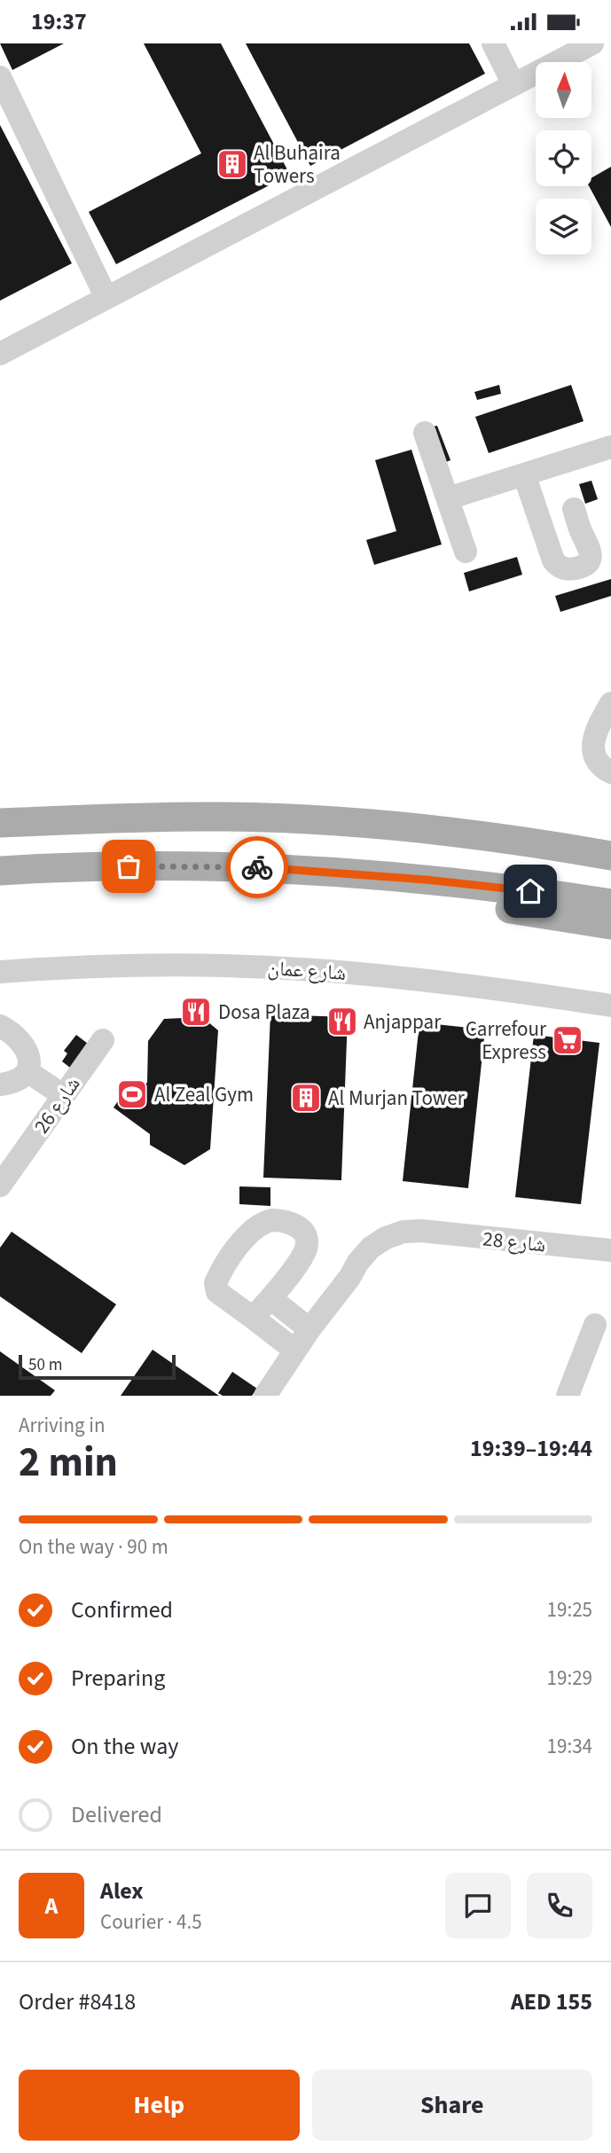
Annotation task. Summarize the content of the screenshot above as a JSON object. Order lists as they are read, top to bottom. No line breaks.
{"streets":{"street":["شارع عمان","شارع 26","شارع 28"]},"places":{"building":["Al Buhaira Towers","Al Murjan Tower"],"restaurant":["Dosa Plaza","Anjappar"],"supermarket":["Carrefour Express"],"sports":["Al Zeal Gym"]},"scale_bar":"50 m","north":"top","page":{"status":"19:37","scale":"50 m","heading":["2 min","Arriving in","19:39–19:44"],"panel":["Alex","Courier · 4.5","Order #8418","AED 155"],"bar":"On the way · 90 m","list":[["Confirmed","19:25"],["Preparing","19:29"],["On the way","19:34"],"Delivered"],"round":"A","buttons":["Help","Share"]}}
